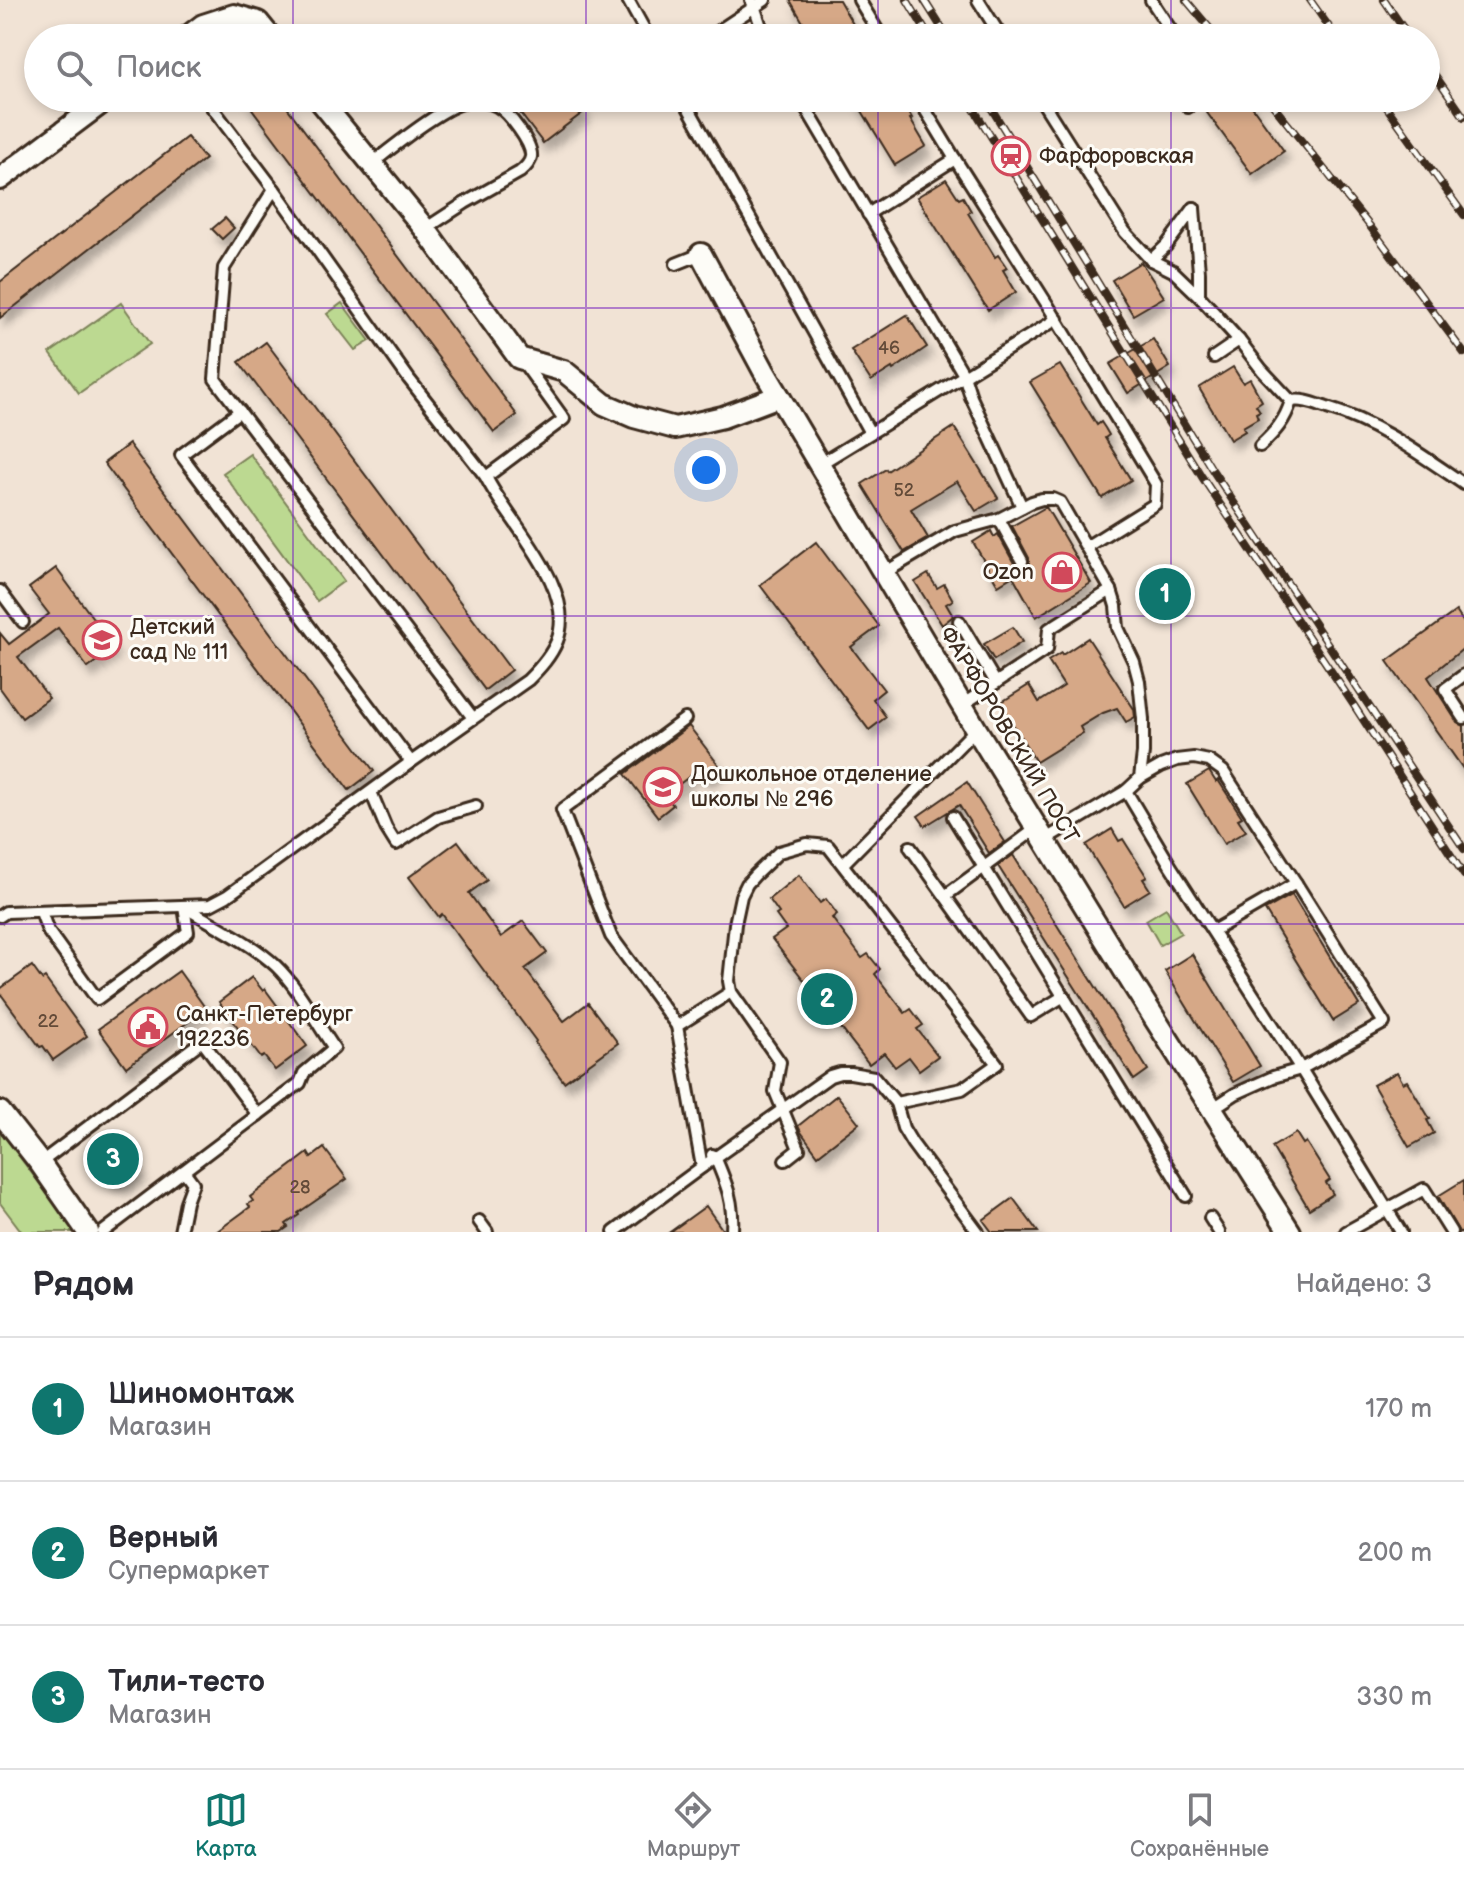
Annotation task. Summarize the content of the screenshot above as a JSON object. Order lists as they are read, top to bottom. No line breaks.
{"streets":{"street":["ФАРФОРОВСКИЙ ПОСТ"]},"places":{"station":["Фарфоровская"],"shop":["Ozon"],"school or university":["Детский сад № 111","Дошкольное отделение школы № 296"],"public building":["Санкт-Петербург 192236"]},"house_numbers":["46","52","22","28"],"page":{"search":"Поиск","pins":["1","2","3"],"heading":["Рядом","Найдено: 3"],"list":[{"mark":"1","name":"Шиномонтаж","note":"Магазин","value":"170 m"},{"mark":"2","name":"Верный","note":"Супермаркет","value":"200 m"},{"mark":"3","name":"Тили-тесто","note":"Магазин","value":"330 m"}],"nav":["Карта","Маршрут","Сохранённые"]}}
